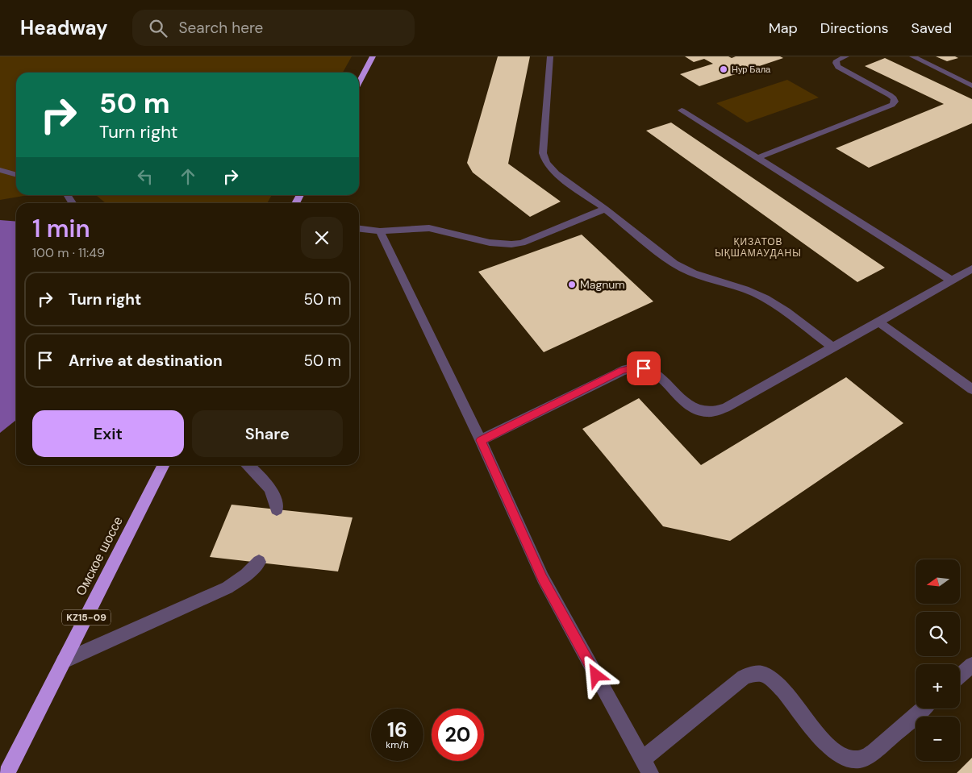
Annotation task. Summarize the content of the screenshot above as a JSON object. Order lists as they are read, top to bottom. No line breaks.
{"streets":{"highway":["Омское шоссе","KZ15-09"]},"districts":["ҚИЗАТОВ ЫҚШАМАУДАНЫ"],"places":["Нур Бала","Magnum"],"north":"left","page":{"header":"Headway","search":"Search here","nav":["Map","Directions","Saved"],"turn":["50 m","Turn right"],"heading":["1 min","100 m · 11:49"],"list":[{"name":"Turn right","value":"50 m"},{"name":"Arrive at destination","value":"50 m"}],"buttons":["Exit","Share"],"map_buttons":["+","−"],"speed":"16 km/h","limit":"20"}}
